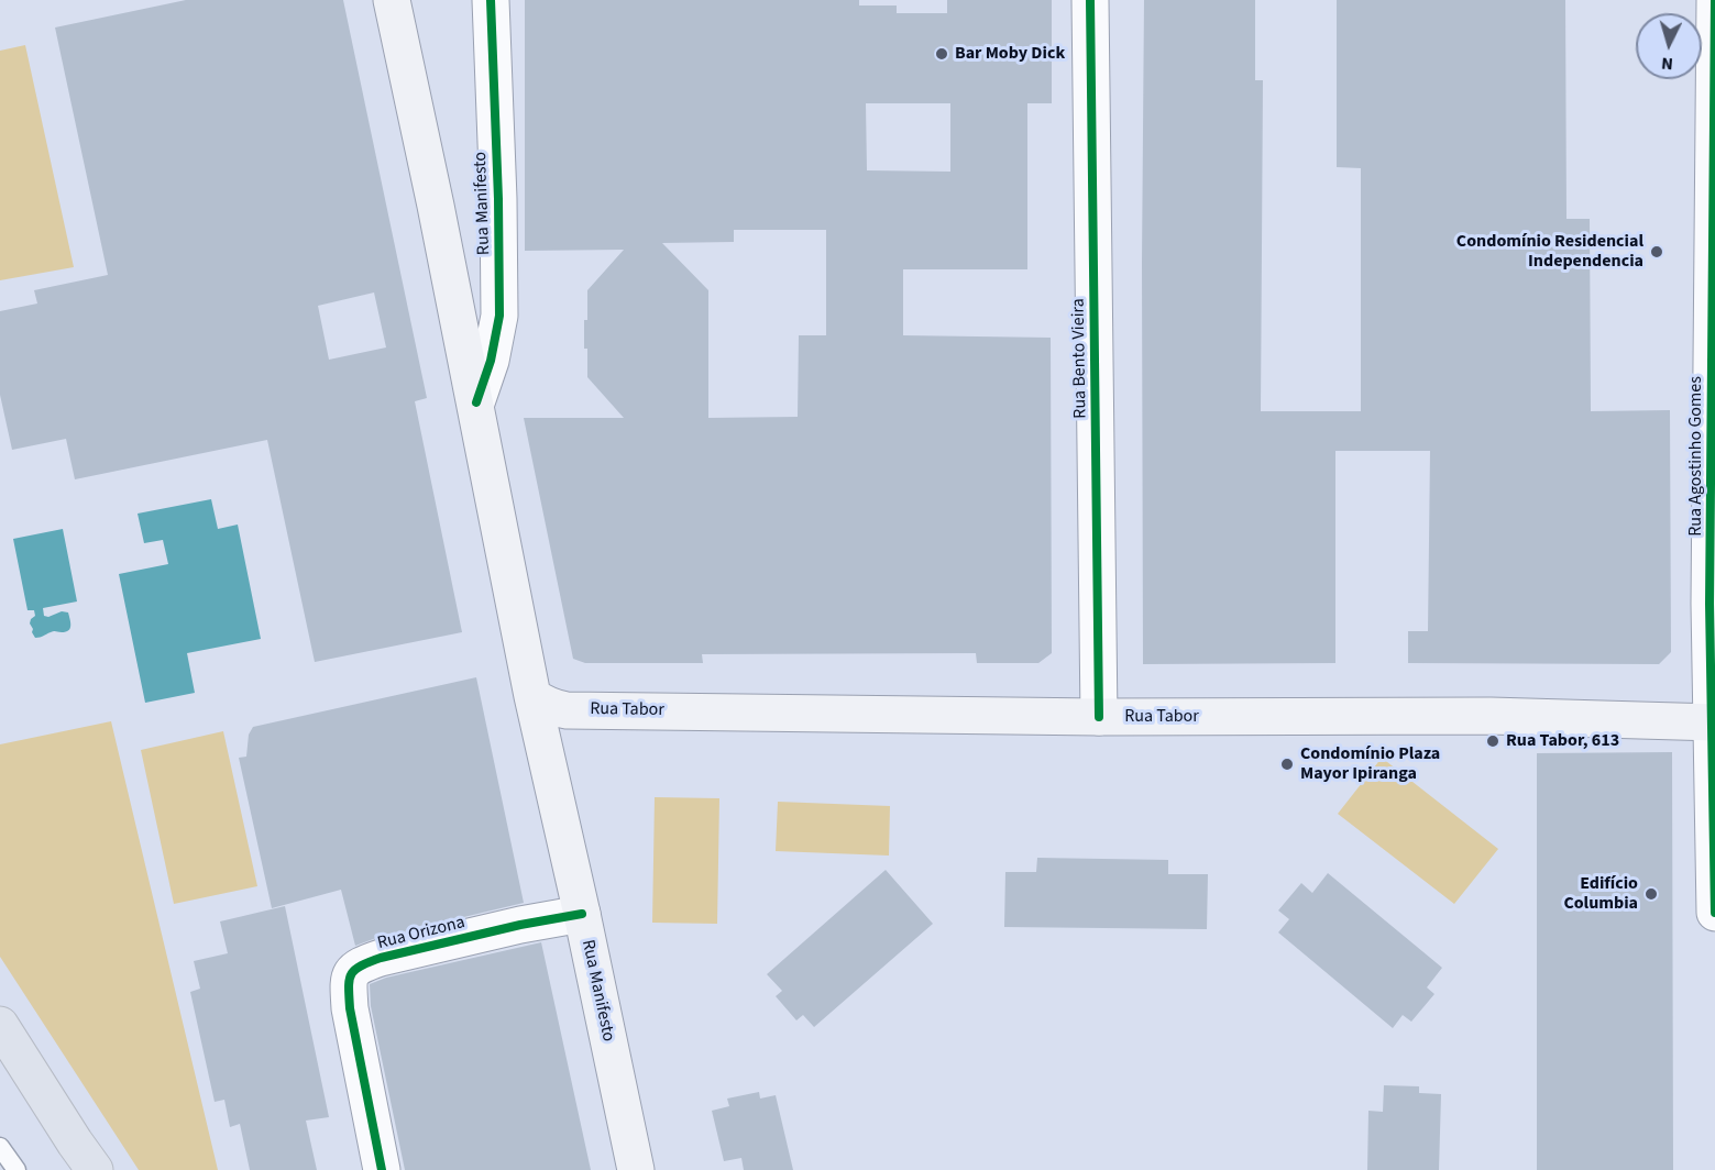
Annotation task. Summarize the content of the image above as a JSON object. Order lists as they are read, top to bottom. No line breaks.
{"streets":{"main road":["Rua Manifesto","Rua Tabor"],"street":["Rua Bento Vieira","Rua Agostinho Gomes","Rua Orizona"]},"crossings":[["Rua Manifesto","Rua Tabor"],["Rua Manifesto","Rua Orizona"],["Rua Bento Vieira","Rua Tabor"],["Rua Agostinho Gomes","Rua Tabor"]],"places":["Bar Moby Dick","Condomínio Residencial Independencia","Rua Tabor, 613","Condomínio Plaza Mayor Ipiranga","Edifício Columbia"],"north":"bottom"}
